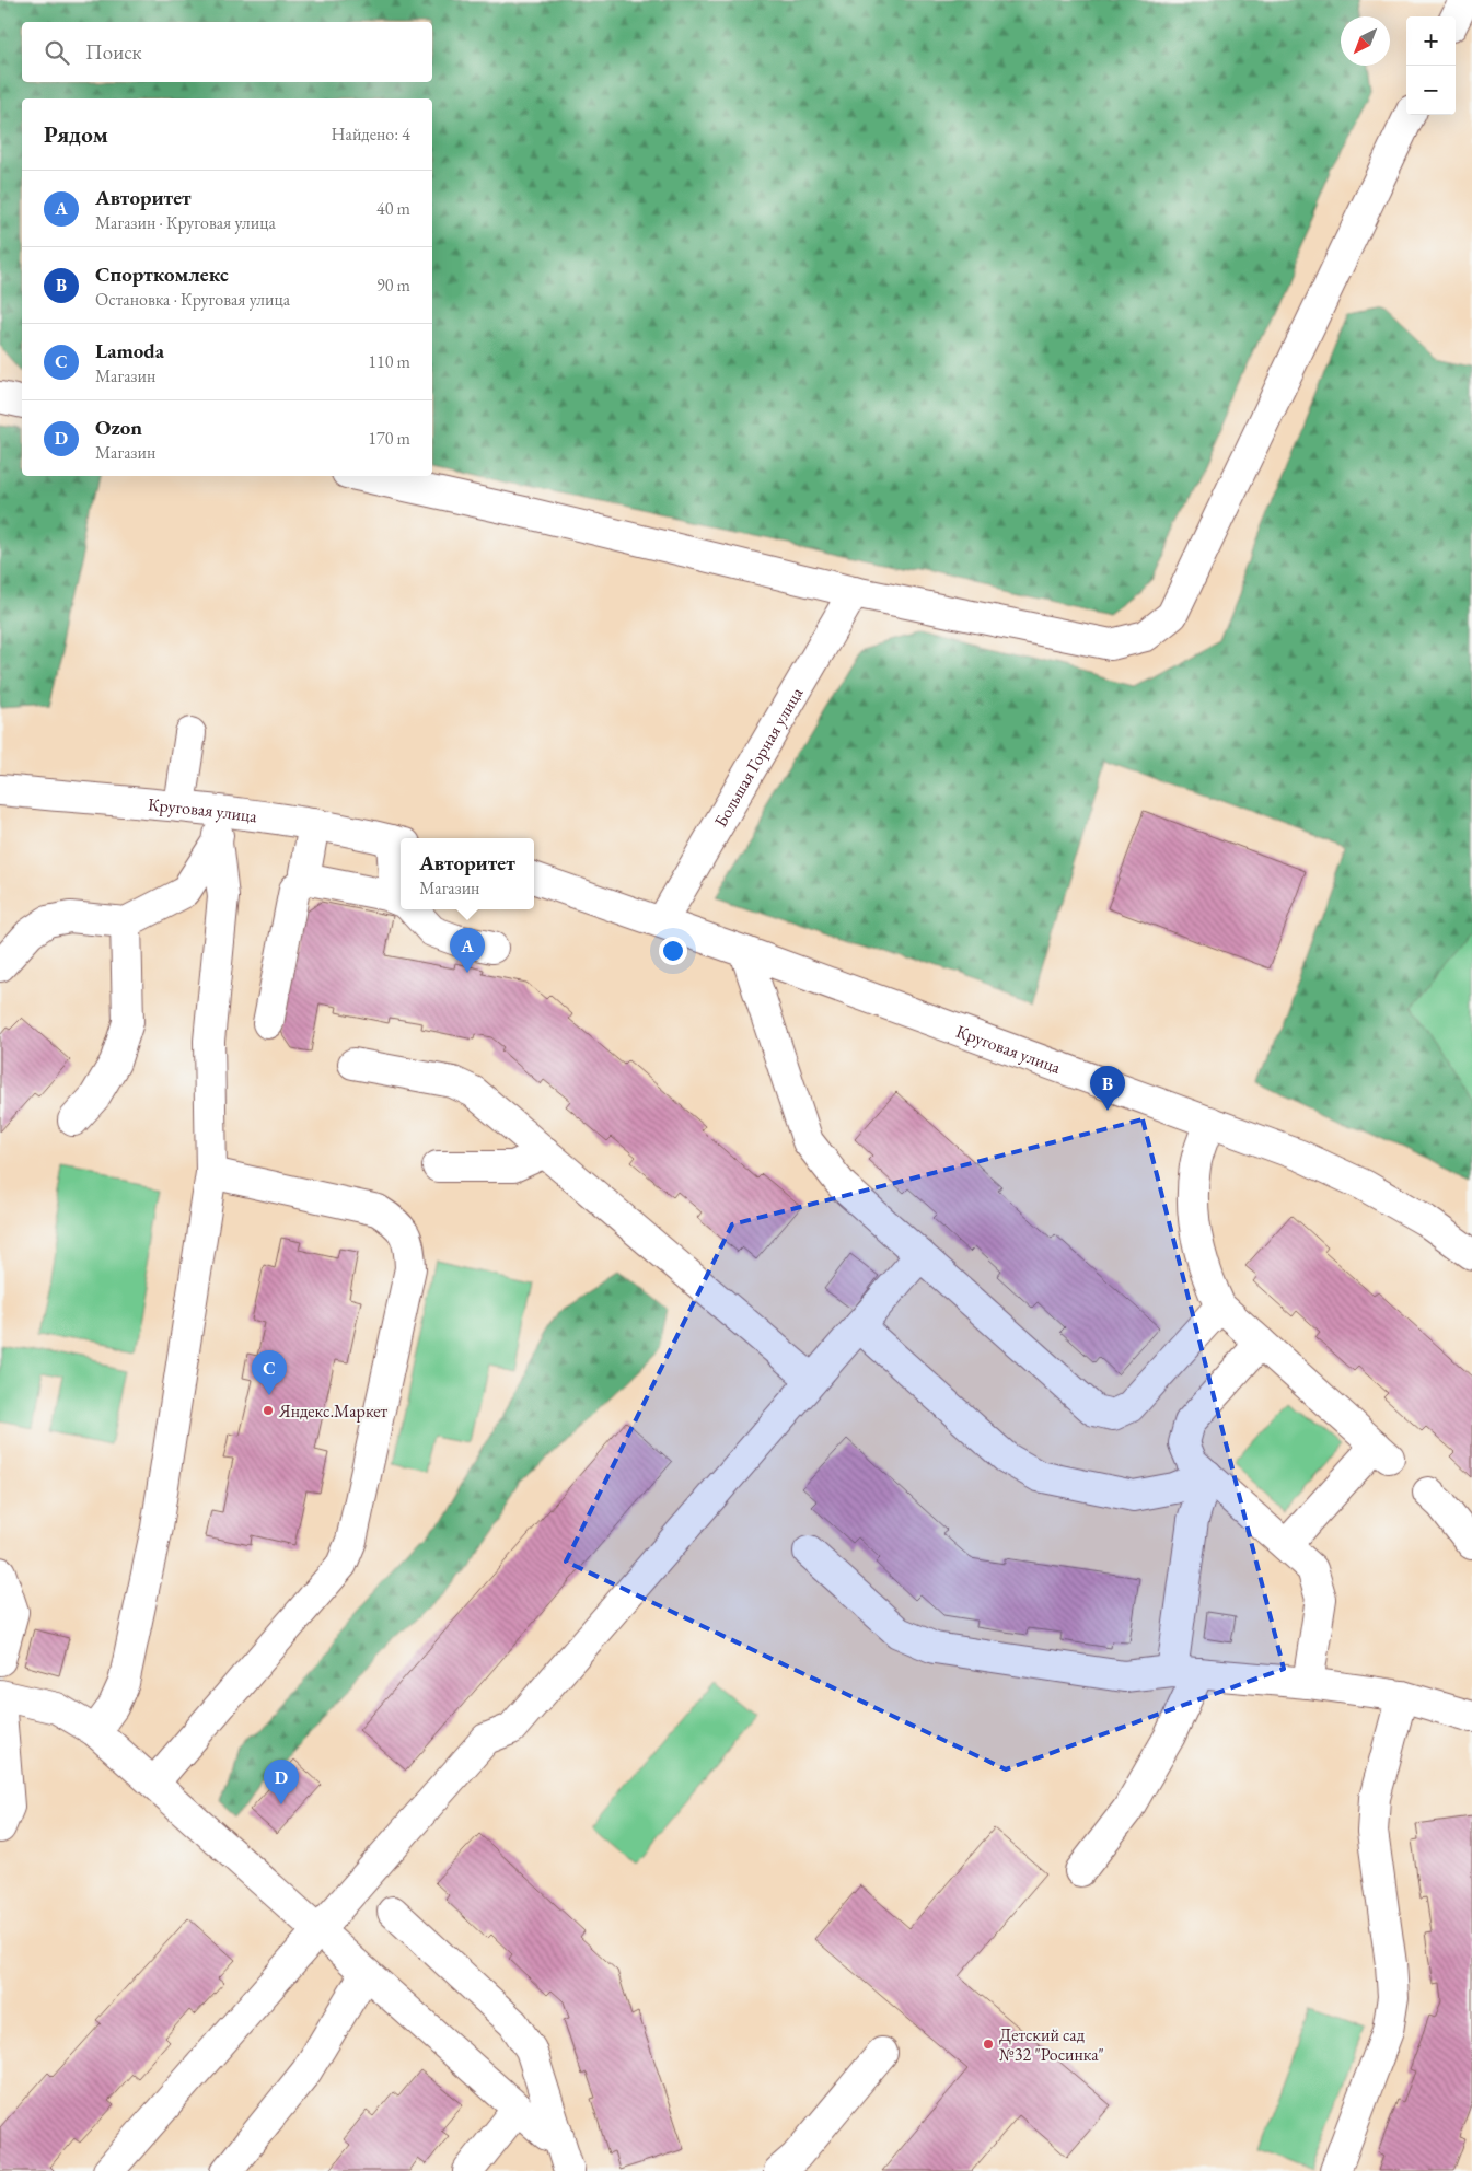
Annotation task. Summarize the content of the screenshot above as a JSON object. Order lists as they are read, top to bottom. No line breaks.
{"streets":{"street":["Большая Горная улица","Круговая улица"]},"crossings":[["Большая Горная улица","Круговая улица"]],"places":["Яндекс.Маркет","Детский сад №32 \"Росинка\""],"north":"bottom left","page":{"map_buttons":["+","−"],"search":"Поиск","heading":["Рядом","Найдено: 4"],"list":[{"mark":"A","name":"Авторитет","note":"Магазин · Круговая улица","value":"40 m"},{"mark":"B","name":"Спорткомлекс","note":"Остановка · Круговая улица","value":"90 m"},{"mark":"C","name":"Lamoda","note":"Магазин","value":"110 m"},{"mark":"D","name":"Ozon","note":"Магазин","value":"170 m"}],"popup":["Авторитет","Магазин"],"pins":["A","B","C","D"]}}
